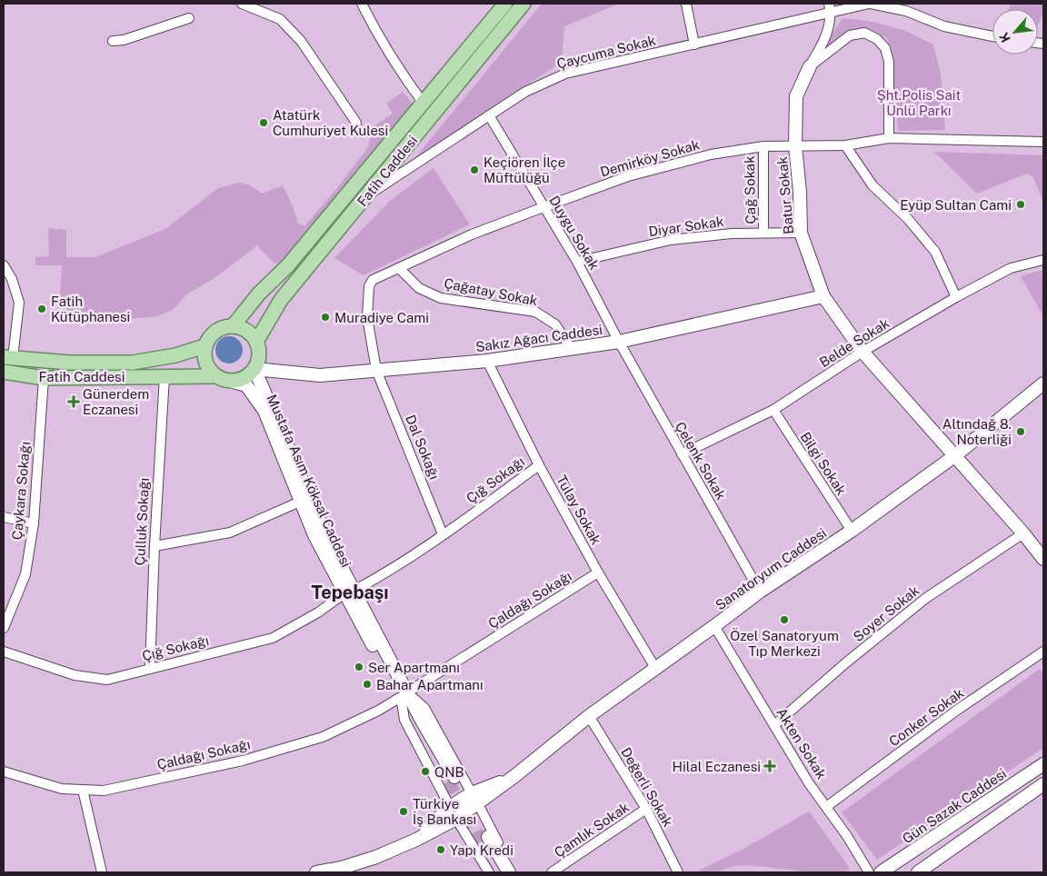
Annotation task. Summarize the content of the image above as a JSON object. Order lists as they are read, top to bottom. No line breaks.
{"streets":{"main road":["Fatih Caddesi","Batur Sokak","Sakız Ağacı Caddesi","Mustafa Asım Köksal Caddesi","Sanatoryum Caddesi","Gün Sazak Caddesi"],"street":["Çaycuma Sokak","Demirköy Sokak","Çağ Sokak","Diyar Sokak","Duygu Sokak","Çağatay Sokak","Belde Sokak","Dal Sokağı","Çelenk Sokak","Bilgi Sokak","Çığ Sokağı","Çaykara Sokağı","Tülay Sokak","Çulluk Sokağı","Çaldağı Sokağı","Soyer Sokak","Conker Sokak","Akten Sokak","Değerli Sokak","Çamlık Sokak"]},"crossings":[["Çaycuma Sokak","Fatih Caddesi"],["Çaycuma Sokak","Duygu Sokak"],["Demirköy Sokak","Çağ Sokak"],["Demirköy Sokak","Batur Sokak"],["Demirköy Sokak","Duygu Sokak"],["Demirköy Sokak","Çağatay Sokak"],["Demirköy Sokak","Sakız Ağacı Caddesi"],["Demirköy Sokak","Dal Sokağı"],["Fatih Caddesi","Sakız Ağacı Caddesi"],["Fatih Caddesi","Mustafa Asım Köksal Caddesi"],["Fatih Caddesi","Çaykara Sokağı"],["Fatih Caddesi","Çulluk Sokağı"],["Çağ Sokak","Diyar Sokak"],["Batur Sokak","Diyar Sokak"],["Batur Sokak","Sakız Ağacı Caddesi"],["Batur Sokak","Belde Sokak"],["Batur Sokak","Sanatoryum Caddesi"],["Batur Sokak","Soyer Sokak"],["Diyar Sokak","Duygu Sokak"],["Duygu Sokak","Sakız Ağacı Caddesi"],["Duygu Sokak","Çelenk Sokak"],["Çağatay Sokak","Sakız Ağacı Caddesi"],["Sakız Ağacı Caddesi","Dal Sokağı"],["Sakız Ağacı Caddesi","Çelenk Sokak"],["Sakız Ağacı Caddesi","Mustafa Asım Köksal Caddesi"],["Sakız Ağacı Caddesi","Tülay Sokak"],["Belde Sokak","Çelenk Sokak"],["Belde Sokak","Bilgi Sokak"],["Dal Sokağı","Çığ Sokağı"],["Çelenk Sokak","Sanatoryum Caddesi"],["Bilgi Sokak","Sanatoryum Caddesi"],["Çığ Sokağı","Mustafa Asım Köksal Caddesi"],["Çığ Sokağı","Tülay Sokak"],["Çığ Sokağı","Çulluk Sokağı"],["Mustafa Asım Köksal Caddesi","Sanatoryum Caddesi"],["Mustafa Asım Köksal Caddesi","Çaldağı Sokağı"],["Tülay Sokak","Sanatoryum Caddesi"],["Tülay Sokak","Çaldağı Sokağı"],["Sanatoryum Caddesi","Akten Sokak"],["Sanatoryum Caddesi","Değerli Sokak"],["Soyer Sokak","Akten Sokak"],["Conker Sokak","Akten Sokak"],["Değerli Sokak","Çamlık Sokak"]],"districts":["Tepebaşı"],"parks":["Şht.Polis Sait Ünlü Parkı"],"places":{"other":["Atatürk Cumhuriyet Kulesi","Keçiören İlçe Müftülüğü","Eyüp Sultan Cami","Fatih Kütüphanesi","Muradiye Cami","Altındağ 8. Noterliği","Özel Sanatoryum Tıp Merkezi","Ser Apartmanı","Bahar Apartmanı","QNB","Türkiye İş Bankası","Yapı Kredi"],"health":["Günerdem Eczanesi","Hilal Eczanesi"]},"north":"bottom left"}
